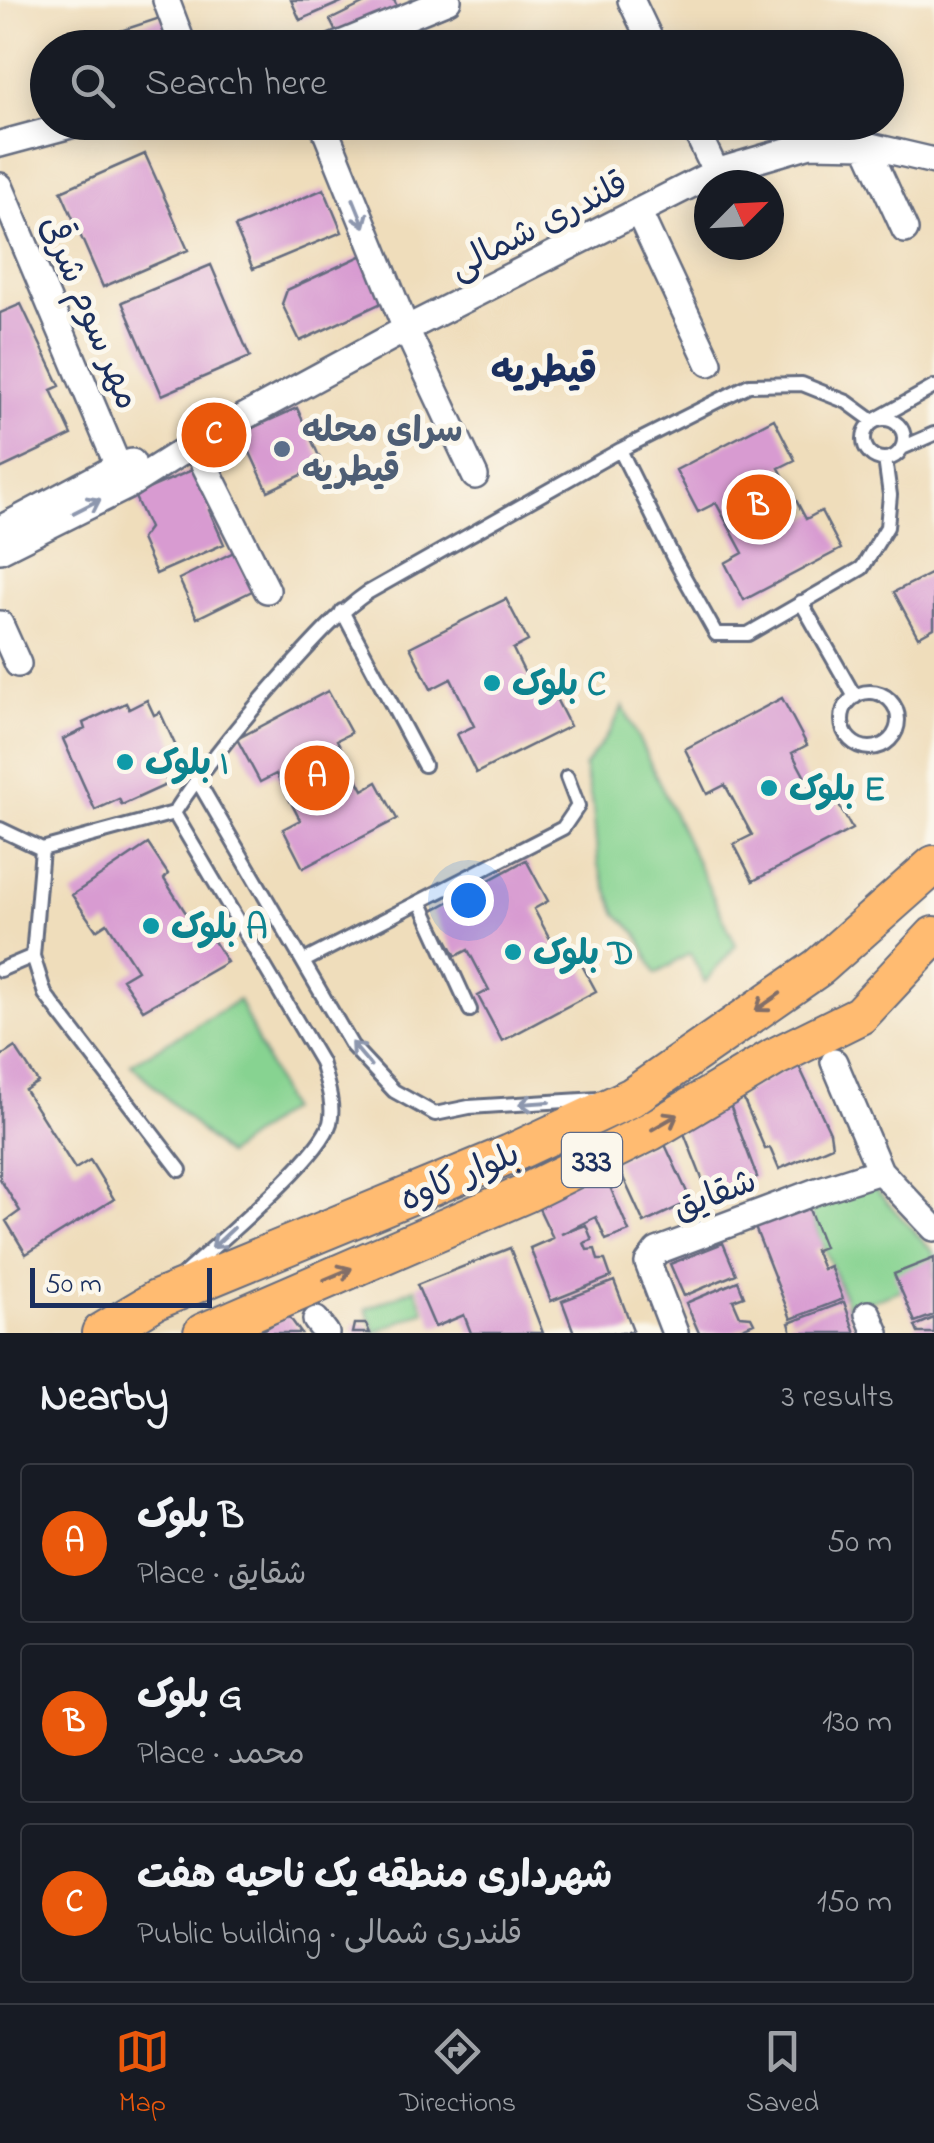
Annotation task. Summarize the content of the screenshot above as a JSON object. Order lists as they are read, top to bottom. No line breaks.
{"streets":{"main road":["333","بلوار کاوه"],"street":["قلندری شمالی","مهر سوم شرقی","شقایق"]},"crossings":[["قلندری شمالی","مهر سوم شرقی"]],"districts":["قیطریه"],"places":["سرای محله قیطریه","بلوک C","بلوک I","بلوک E","بلوک A","بلوک D"],"scale_bar":"50 m","north":"top right","page":{"search":"Search here","pins":["C","B","A"],"scale":"50 m","heading":["Nearby","3 results"],"list":[{"mark":"A","name":"بلوک B","note":"Place · شقایق","value":"50 m"},{"mark":"B","name":"بلوک G","note":"Place · محمد","value":"130 m"},{"mark":"C","name":"شهرداری منطقه یک ناحیه هفت","note":"Public building · قلندری شمالی","value":"150 m"}],"nav":["Map","Directions","Saved"]}}
